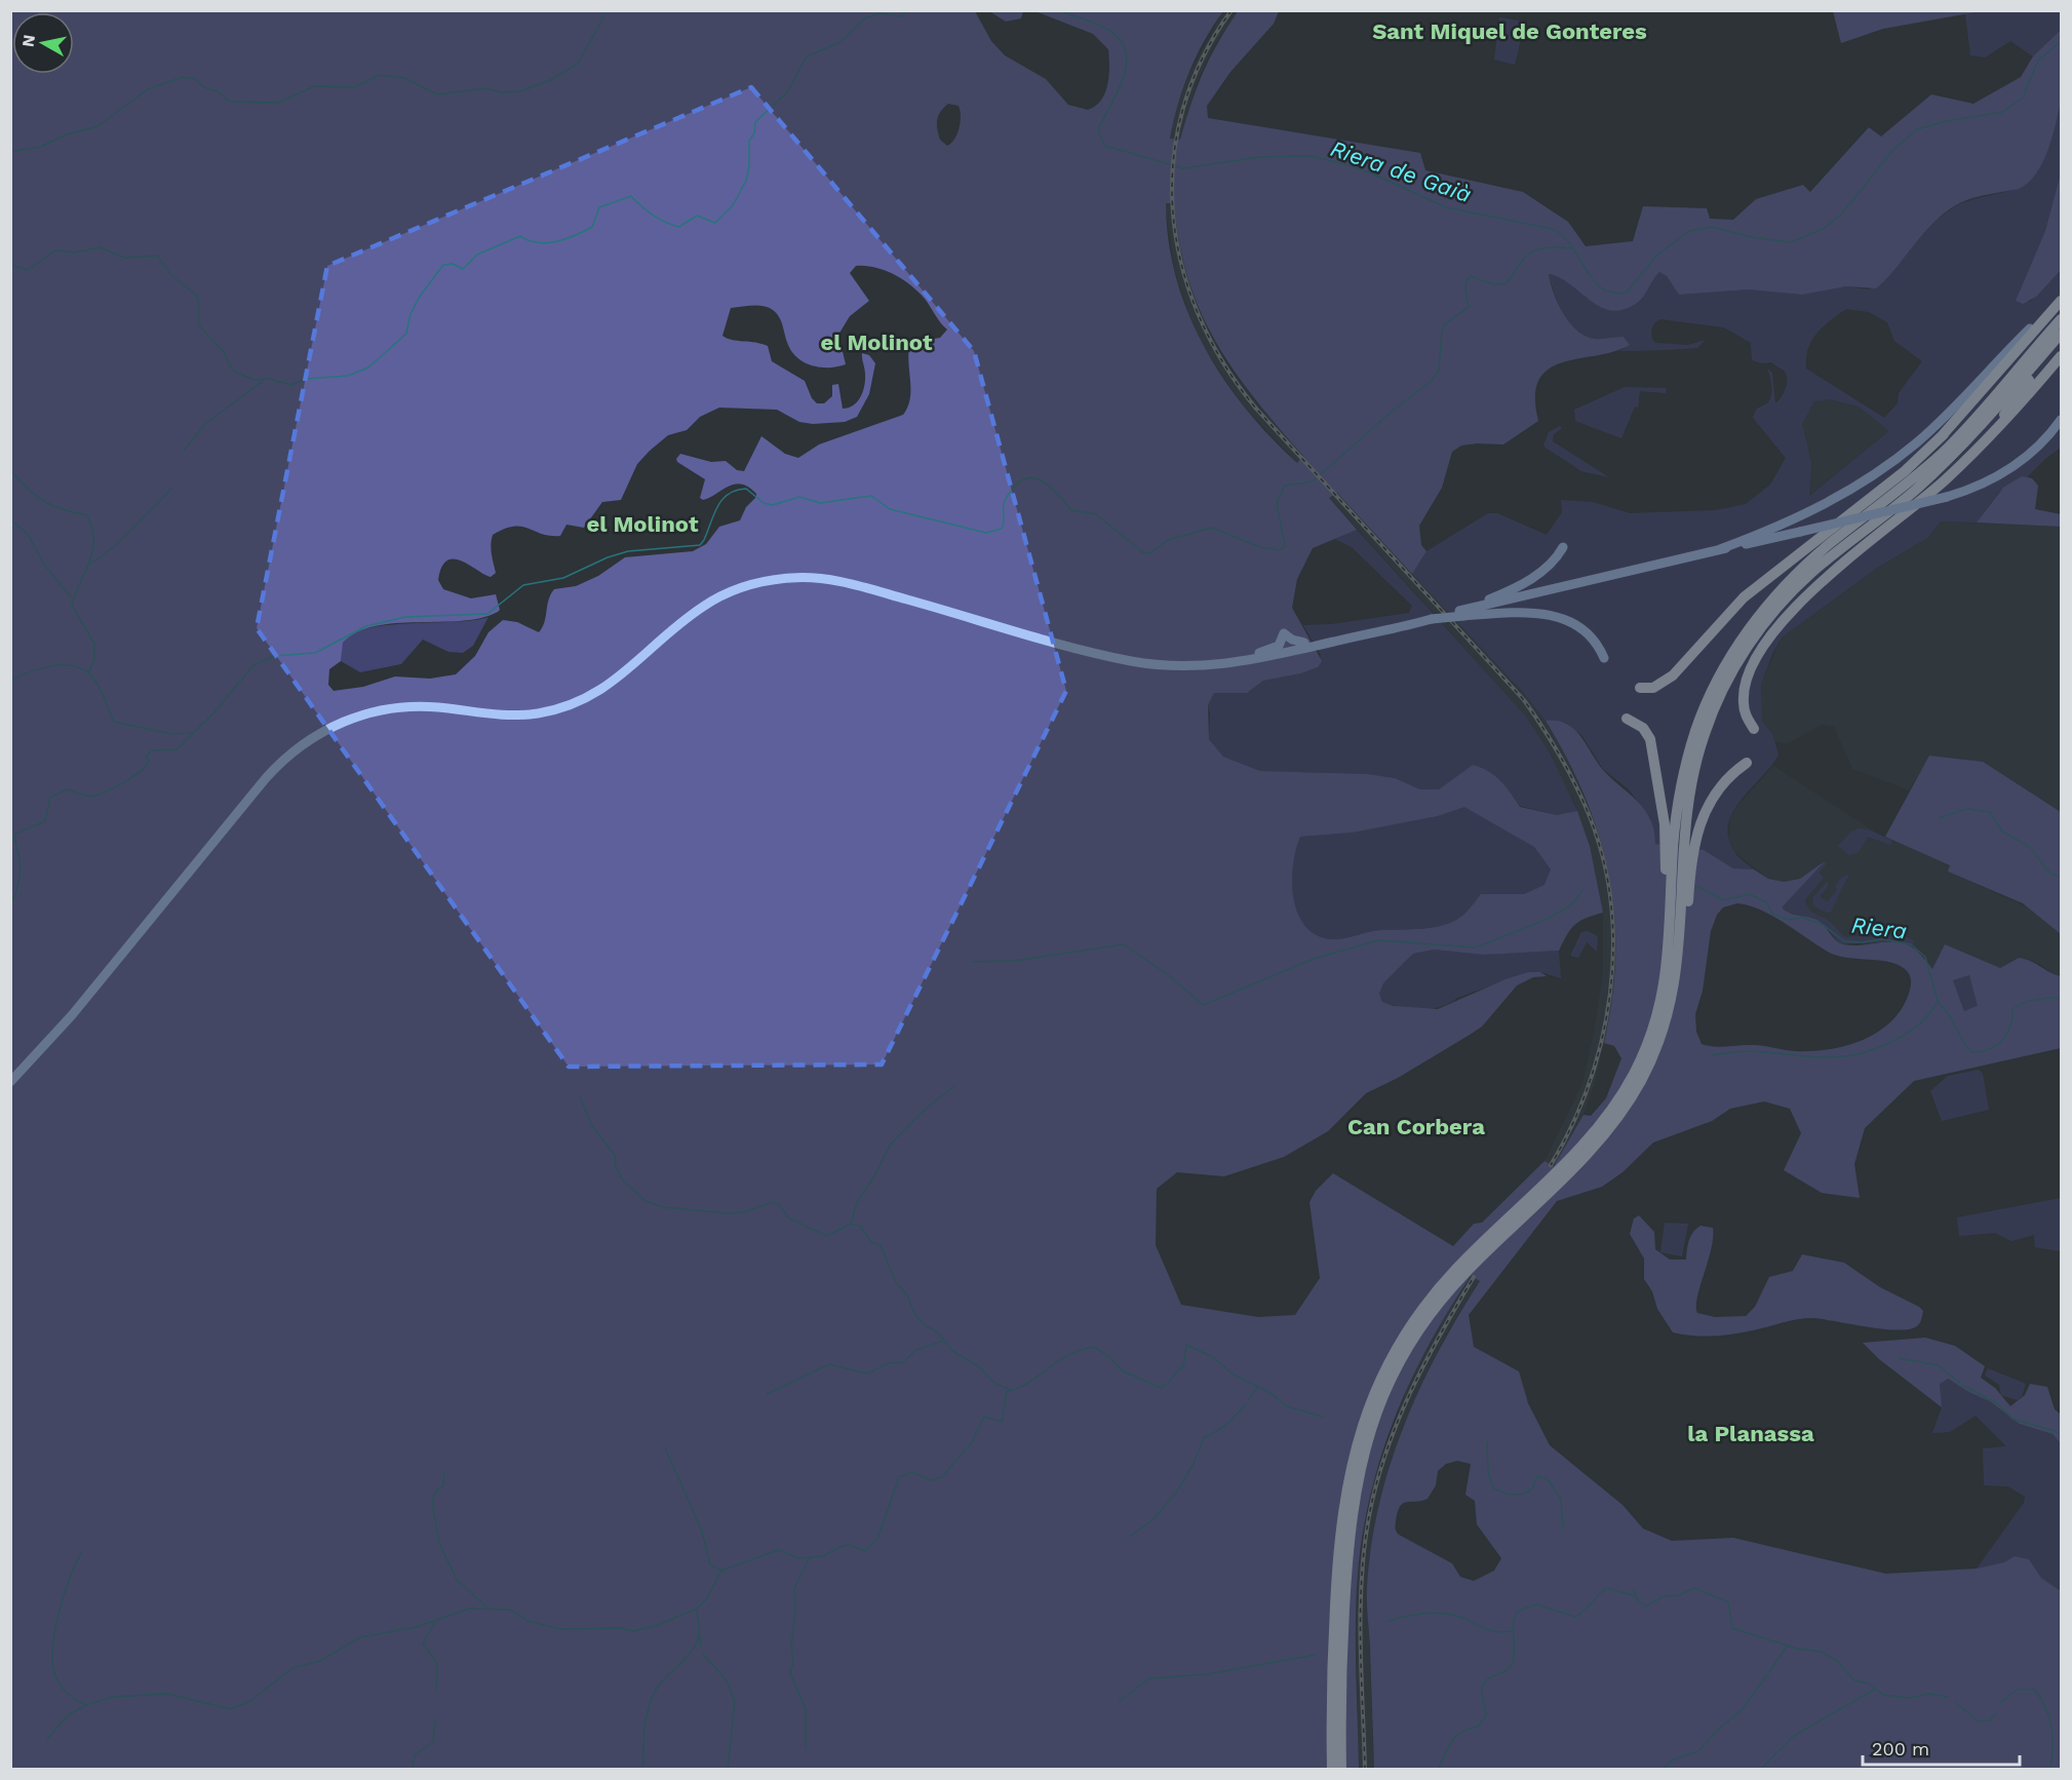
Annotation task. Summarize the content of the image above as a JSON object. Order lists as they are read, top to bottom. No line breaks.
{"districts":["Sant Miquel de Gonteres","el Molinot","el Molinot","Can Corbera","la Planassa"],"water":["Riera de Gaià","Riera"],"scale_bar":"200 m","north":"left"}
